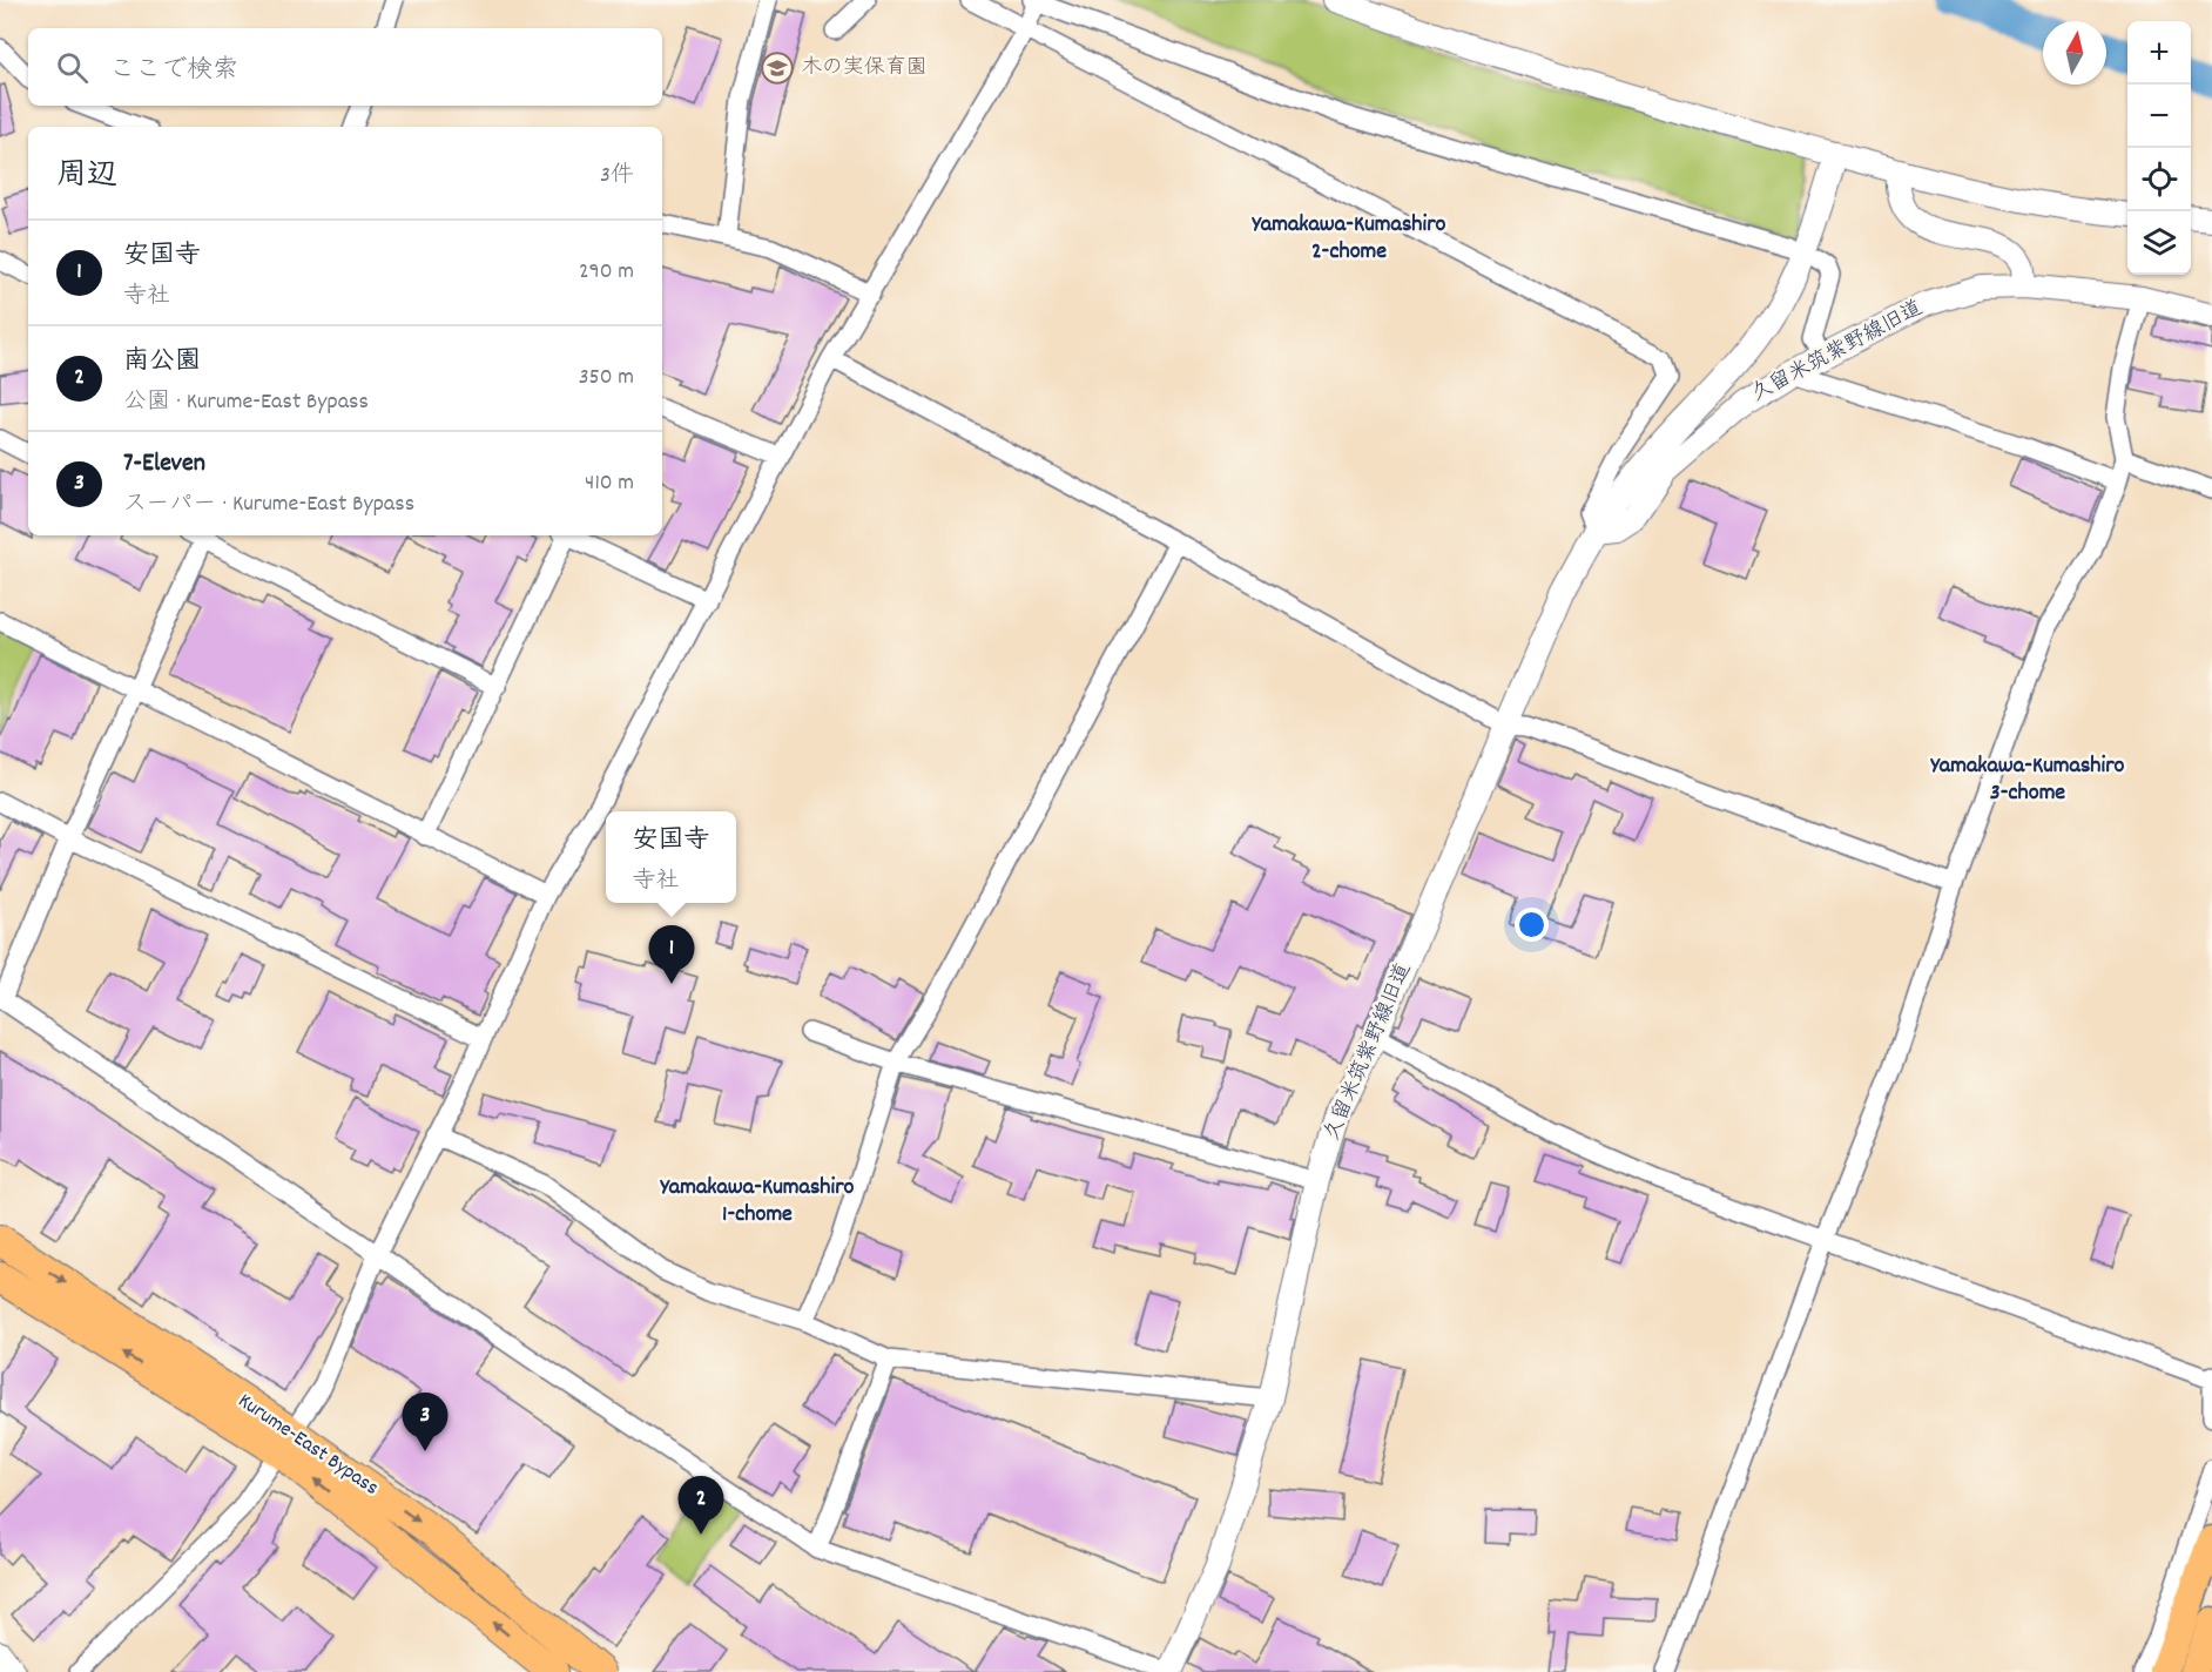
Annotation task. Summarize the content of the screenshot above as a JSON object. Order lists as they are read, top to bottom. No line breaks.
{"streets":{"highway":["Kurume-East Bypass"],"street":["久留米筑紫野線旧道"]},"districts":["Yamakawa-Kumashiro 2-chome","Yamakawa-Kumashiro 3-chome","Yamakawa-Kumashiro 1-chome"],"places":{"school or university":["木の実保育園"]},"north":"top","page":{"map_buttons":["+","−"],"search":"ここで検索","heading":["周辺","3件"],"list":[{"mark":"1","name":"安国寺","note":"寺社","value":"290 m"},{"mark":"2","name":"南公園","note":"公園 · Kurume-East Bypass","value":"350 m"},{"mark":"3","name":"7-Eleven","note":"スーパー · Kurume-East Bypass","value":"410 m"}],"popup":["安国寺","寺社"],"pins":["1","3","2"]}}
